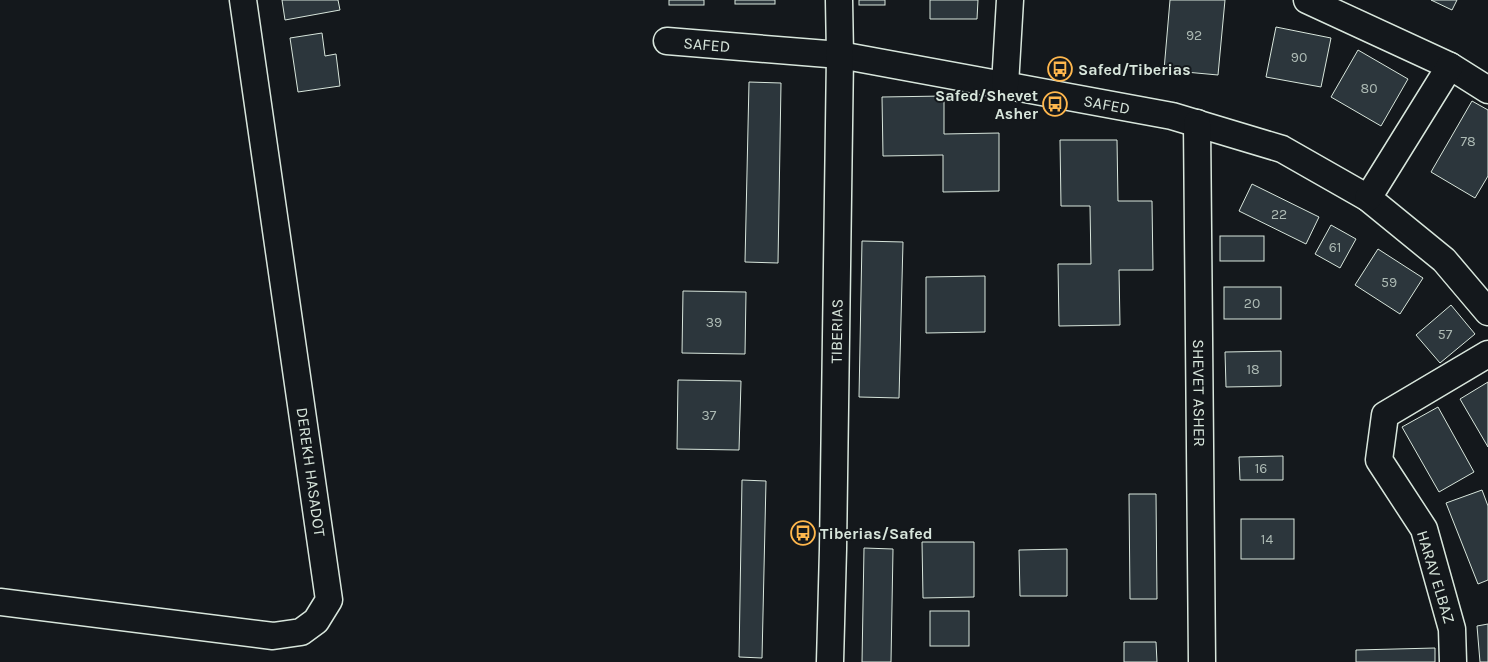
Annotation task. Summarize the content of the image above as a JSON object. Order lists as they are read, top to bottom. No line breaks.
{"streets":{"street":["SAFED","TIBERIAS","SHEVET ASHER","DEREKH HASADOT","HARAV ELBAZ"]},"crossings":[["SAFED","TIBERIAS"],["SAFED","SHEVET ASHER"]],"places":{"bus stop":["Safed/Tiberias","Safed/Shevet Asher","Tiberias/Safed"]},"house_numbers":["92","90","80","78","22","61","59","20","39","57","18","37","16","14"]}
